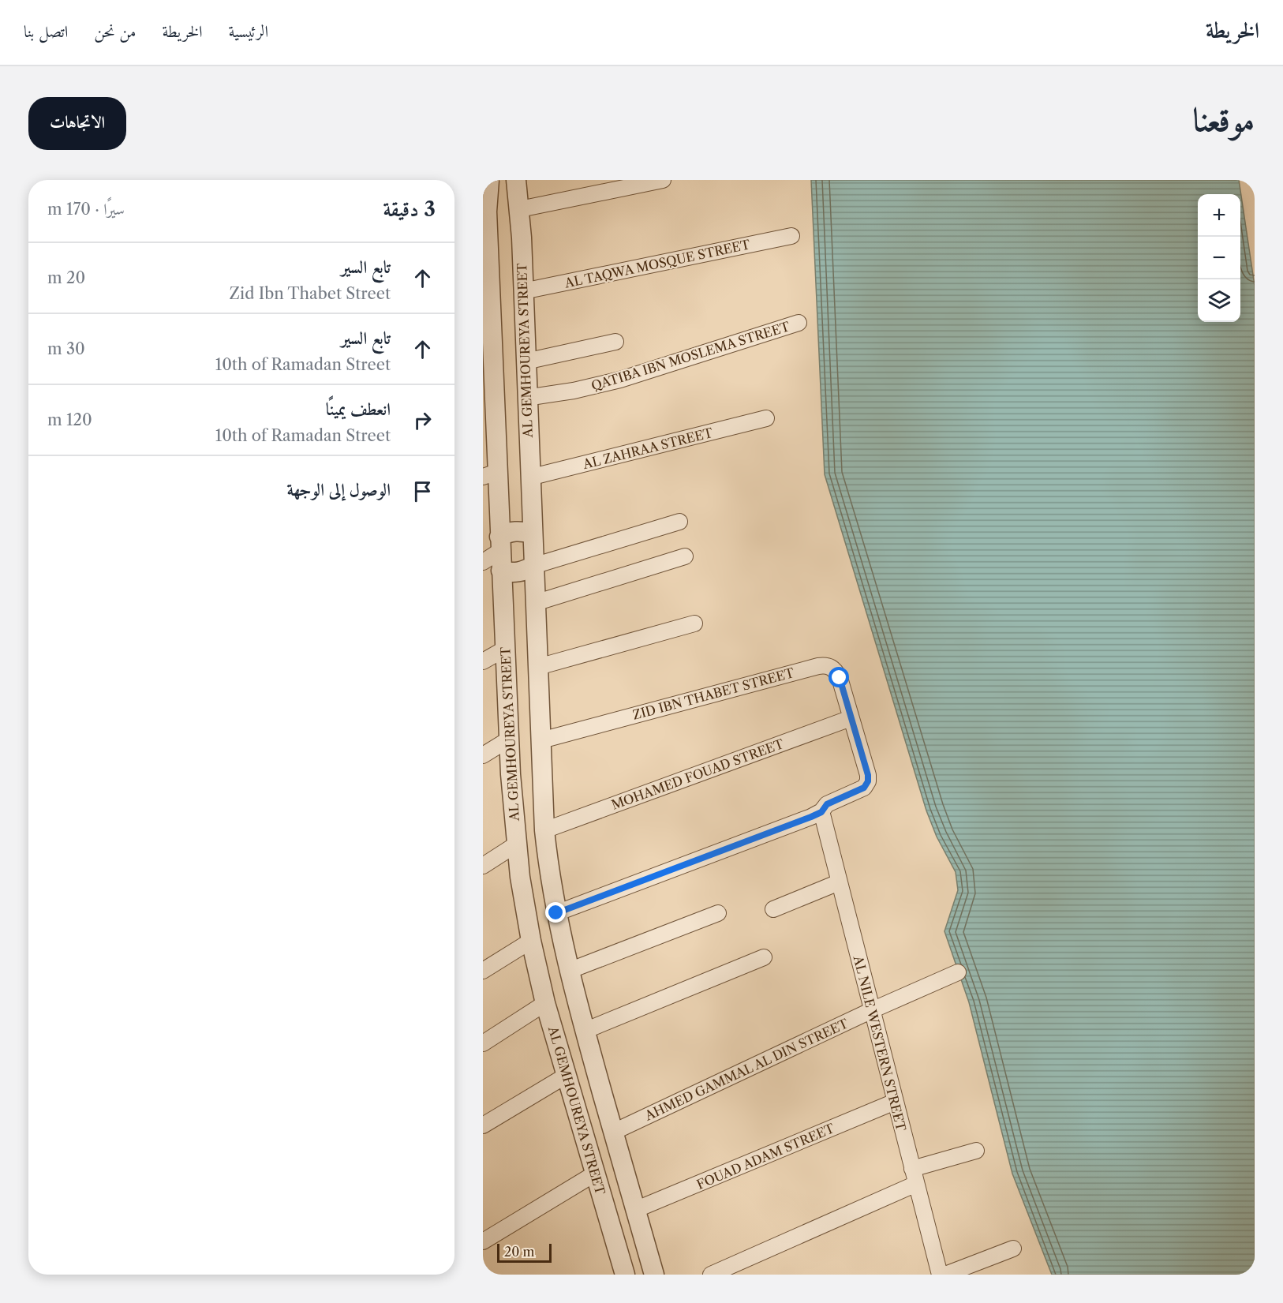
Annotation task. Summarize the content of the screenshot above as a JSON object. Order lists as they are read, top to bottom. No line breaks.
{"streets":{"street":["AL TAQWA MOSQUE STREET","AL GEMHOUREYA STREET","QATIBA IBN MOSLEMA STREET","AL ZAHRAA STREET","ZID IBN THABET STREET","MOHAMED FOUAD STREET","AL NILE WESTERN STREET","AHMED GAMMAL AL DIN STREET","FOUAD ADAM STREET"]},"crossings":[["AL TAQWA MOSQUE STREET","AL GEMHOUREYA STREET"],["AL GEMHOUREYA STREET","QATIBA IBN MOSLEMA STREET"],["AL GEMHOUREYA STREET","AL ZAHRAA STREET"],["AL GEMHOUREYA STREET","ZID IBN THABET STREET"],["AL GEMHOUREYA STREET","MOHAMED FOUAD STREET"],["AL GEMHOUREYA STREET","AHMED GAMMAL AL DIN STREET"],["AL GEMHOUREYA STREET","FOUAD ADAM STREET"],["ZID IBN THABET STREET","MOHAMED FOUAD STREET"],["AL NILE WESTERN STREET","AHMED GAMMAL AL DIN STREET"],["AL NILE WESTERN STREET","FOUAD ADAM STREET"]],"scale_bar":"20 m","page":{"header":"الخريطة","nav":["الرئيسية","الخريطة","من نحن","اتصل بنا"],"title":"موقعنا","buttons":"الاتجاهات","heading":["3 دقيقة","سيرًا · 170 m"],"map_buttons":["+","−"],"list":[["تابع السير","Zid Ibn Thabet Street","20 m"],["تابع السير","10th of Ramadan Street","30 m"],["انعطف يمينًا","10th of Ramadan Street","120 m"],"الوصول إلى الوجهة"],"scale":"20 m"}}
